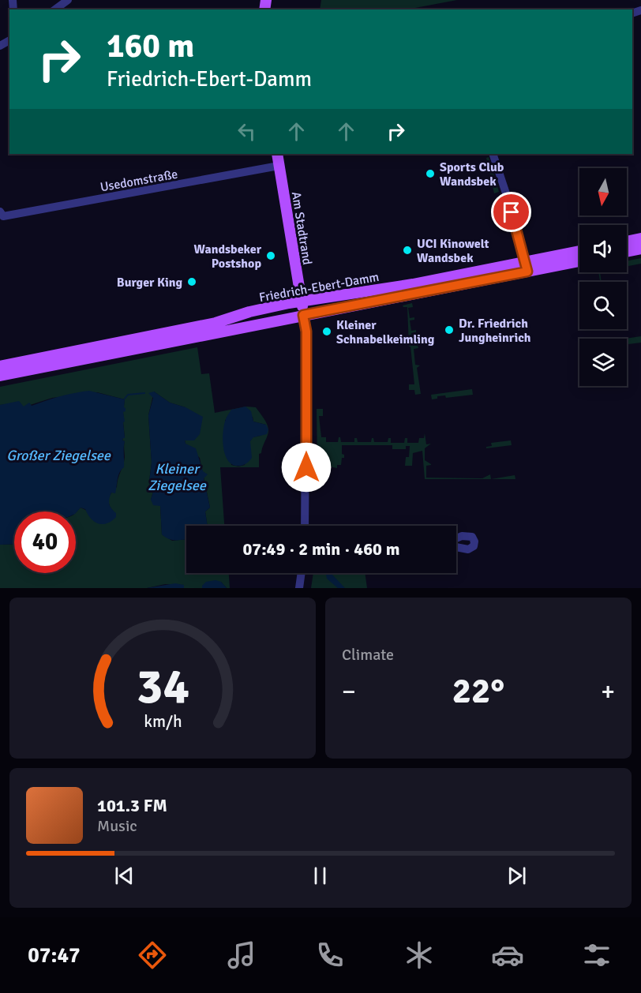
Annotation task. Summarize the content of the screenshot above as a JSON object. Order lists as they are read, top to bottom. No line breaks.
{"streets":{"main road":["Am Stadtrand","Friedrich-Ebert-Damm"],"street":["Usedomstraße"]},"crossings":[["Usedomstraße","Am Stadtrand"],["Am Stadtrand","Friedrich-Ebert-Damm"]],"water":["Großer Ziegelsee","Kleiner Ziegelsee"],"places":["Sports Club Wandsbek","UCI Kinowelt Wandsbek","Wandsbeker Postshop","Burger King","Dr. Friedrich Jungheinrich","Kleiner Schnabelkeimling"],"north":"bottom","page":{"turn":["160 m","Friedrich-Ebert-Damm"],"limit":"40","trip":"07:49 · 2 min · 460 m","tile":"Climate","heat":["−","22°","+"],"song":["101.3 FM","Music"],"tabs":"07:47","gauge":["34","km/h"]}}
